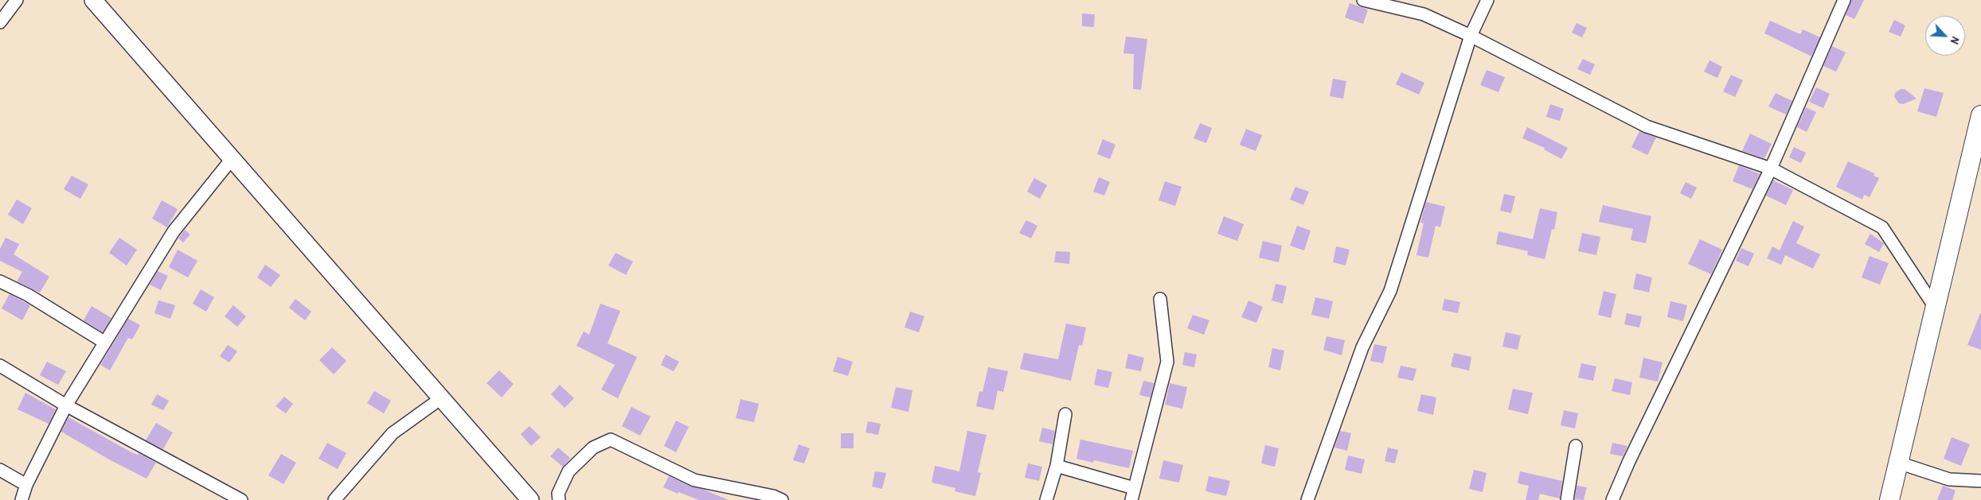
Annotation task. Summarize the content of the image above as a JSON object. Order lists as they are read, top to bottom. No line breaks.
{"north":"bottom right"}
